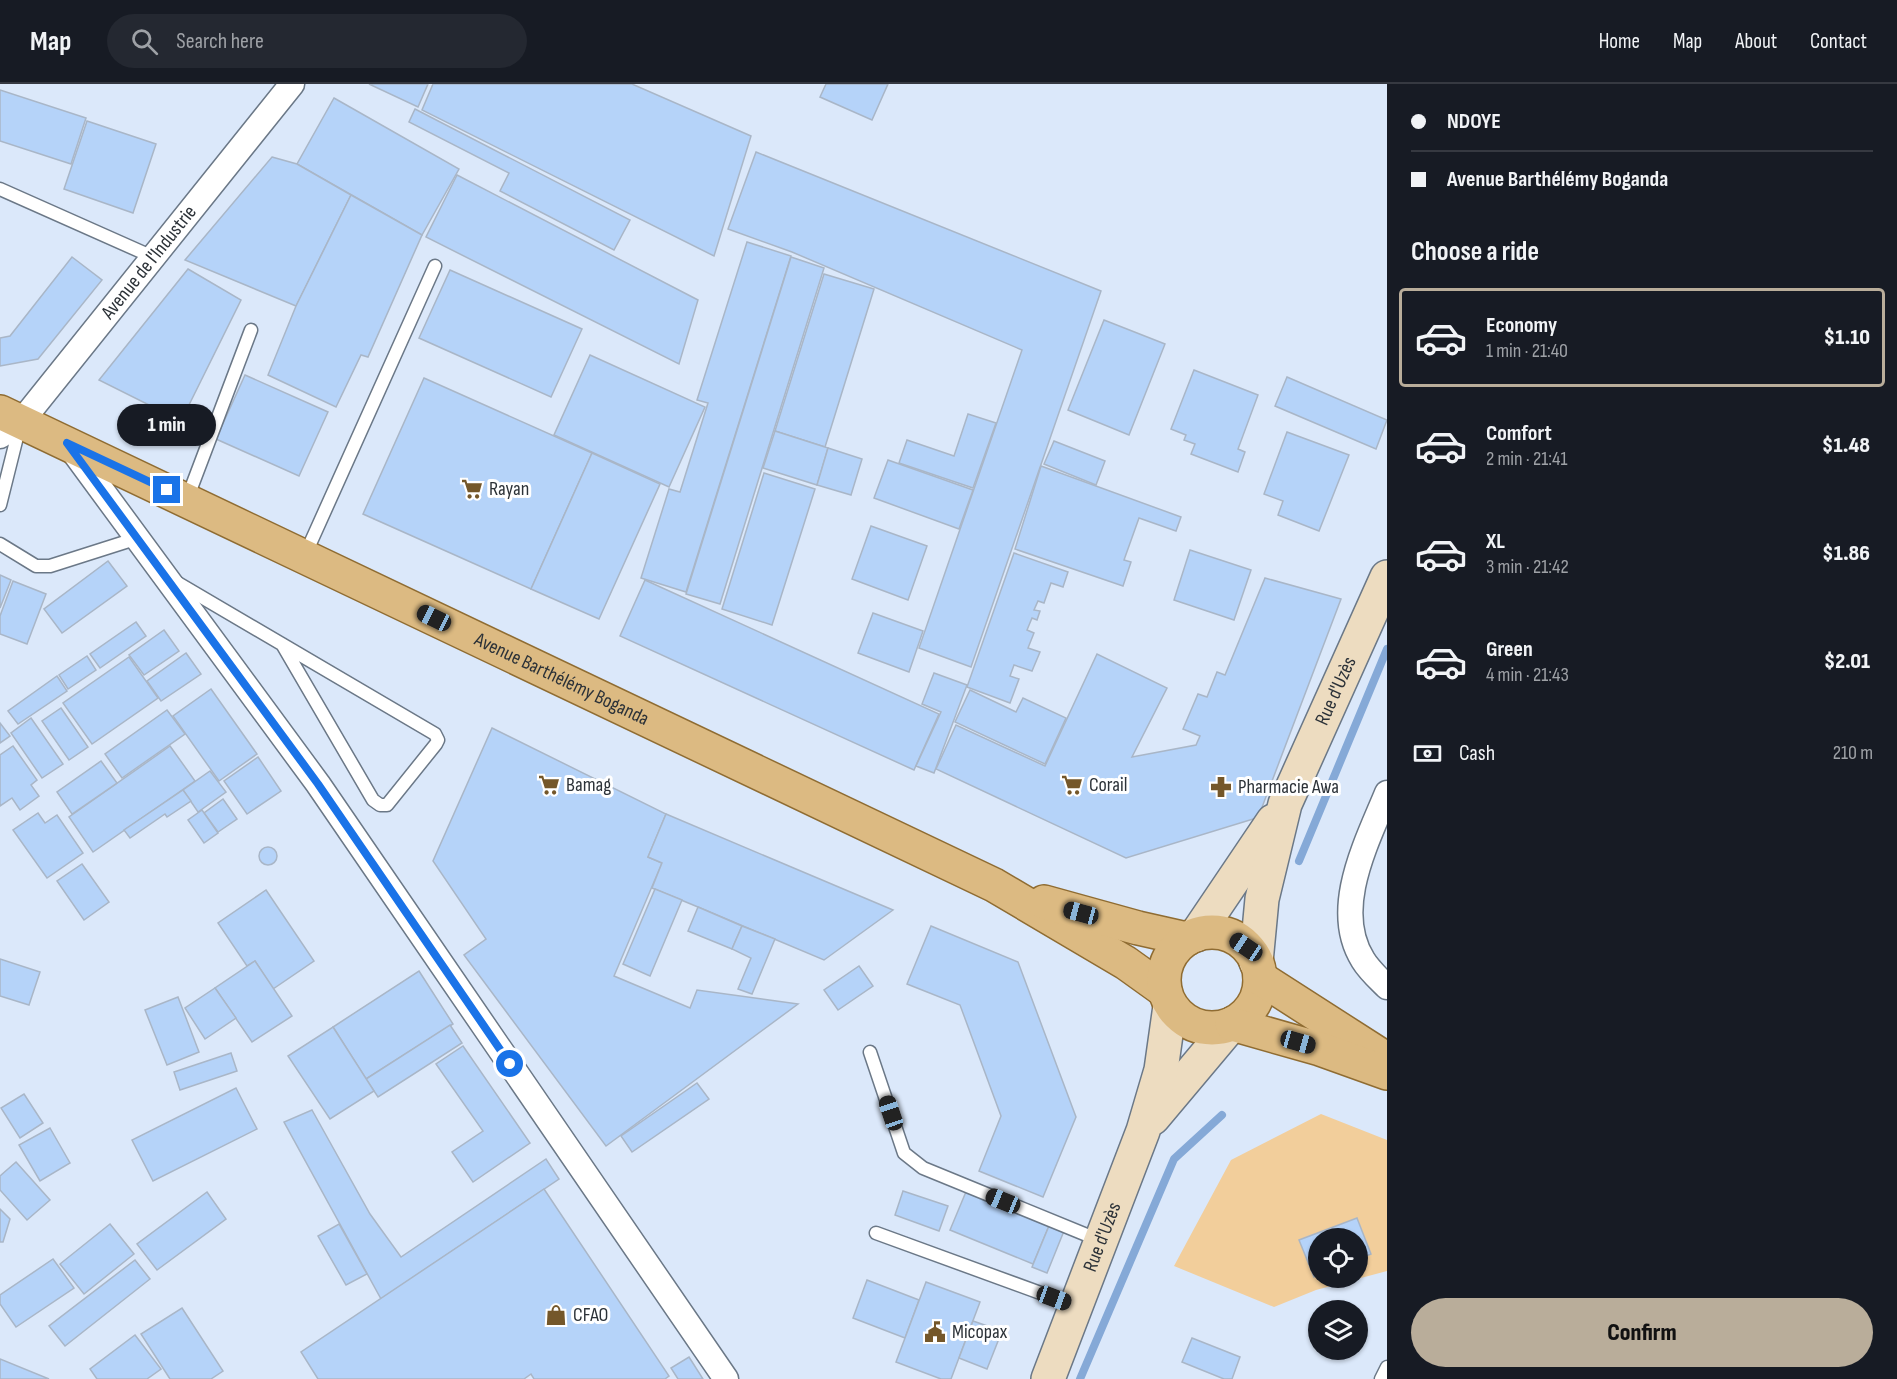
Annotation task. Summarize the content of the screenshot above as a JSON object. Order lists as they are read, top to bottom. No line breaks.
{"streets":{"main road":["Avenue Barthélémy Boganda"],"street":["Avenue de l'Industrie","Rue d'Uzès"]},"crossings":[["Avenue de l'Industrie","Avenue Barthélémy Boganda"],["Avenue Barthélémy Boganda","Rue d'Uzès"]],"places":{"supermarket":["Rayan","Bamag","Corail"],"pharmacy":["Pharmacie Awa"],"shop":["CFAO"],"public building":["Micopax"]},"page":{"header":"Map","search":"Search here","nav":["Home","Map","About","Contact"],"banner":["NDOYE","Avenue Barthélémy Boganda"],"heading":"Choose a ride","list":[{"name":"Economy","note":"1 min · 21:40","value":"$1.10"},{"name":"Comfort","note":"2 min · 21:41","value":"$1.48"},{"name":"XL","note":"3 min · 21:42","value":"$1.86"},{"name":"Green","note":"4 min · 21:43","value":"$2.01"}],"bubble":"1 min","pay":["Cash","210 m"],"buttons":"Confirm"}}
